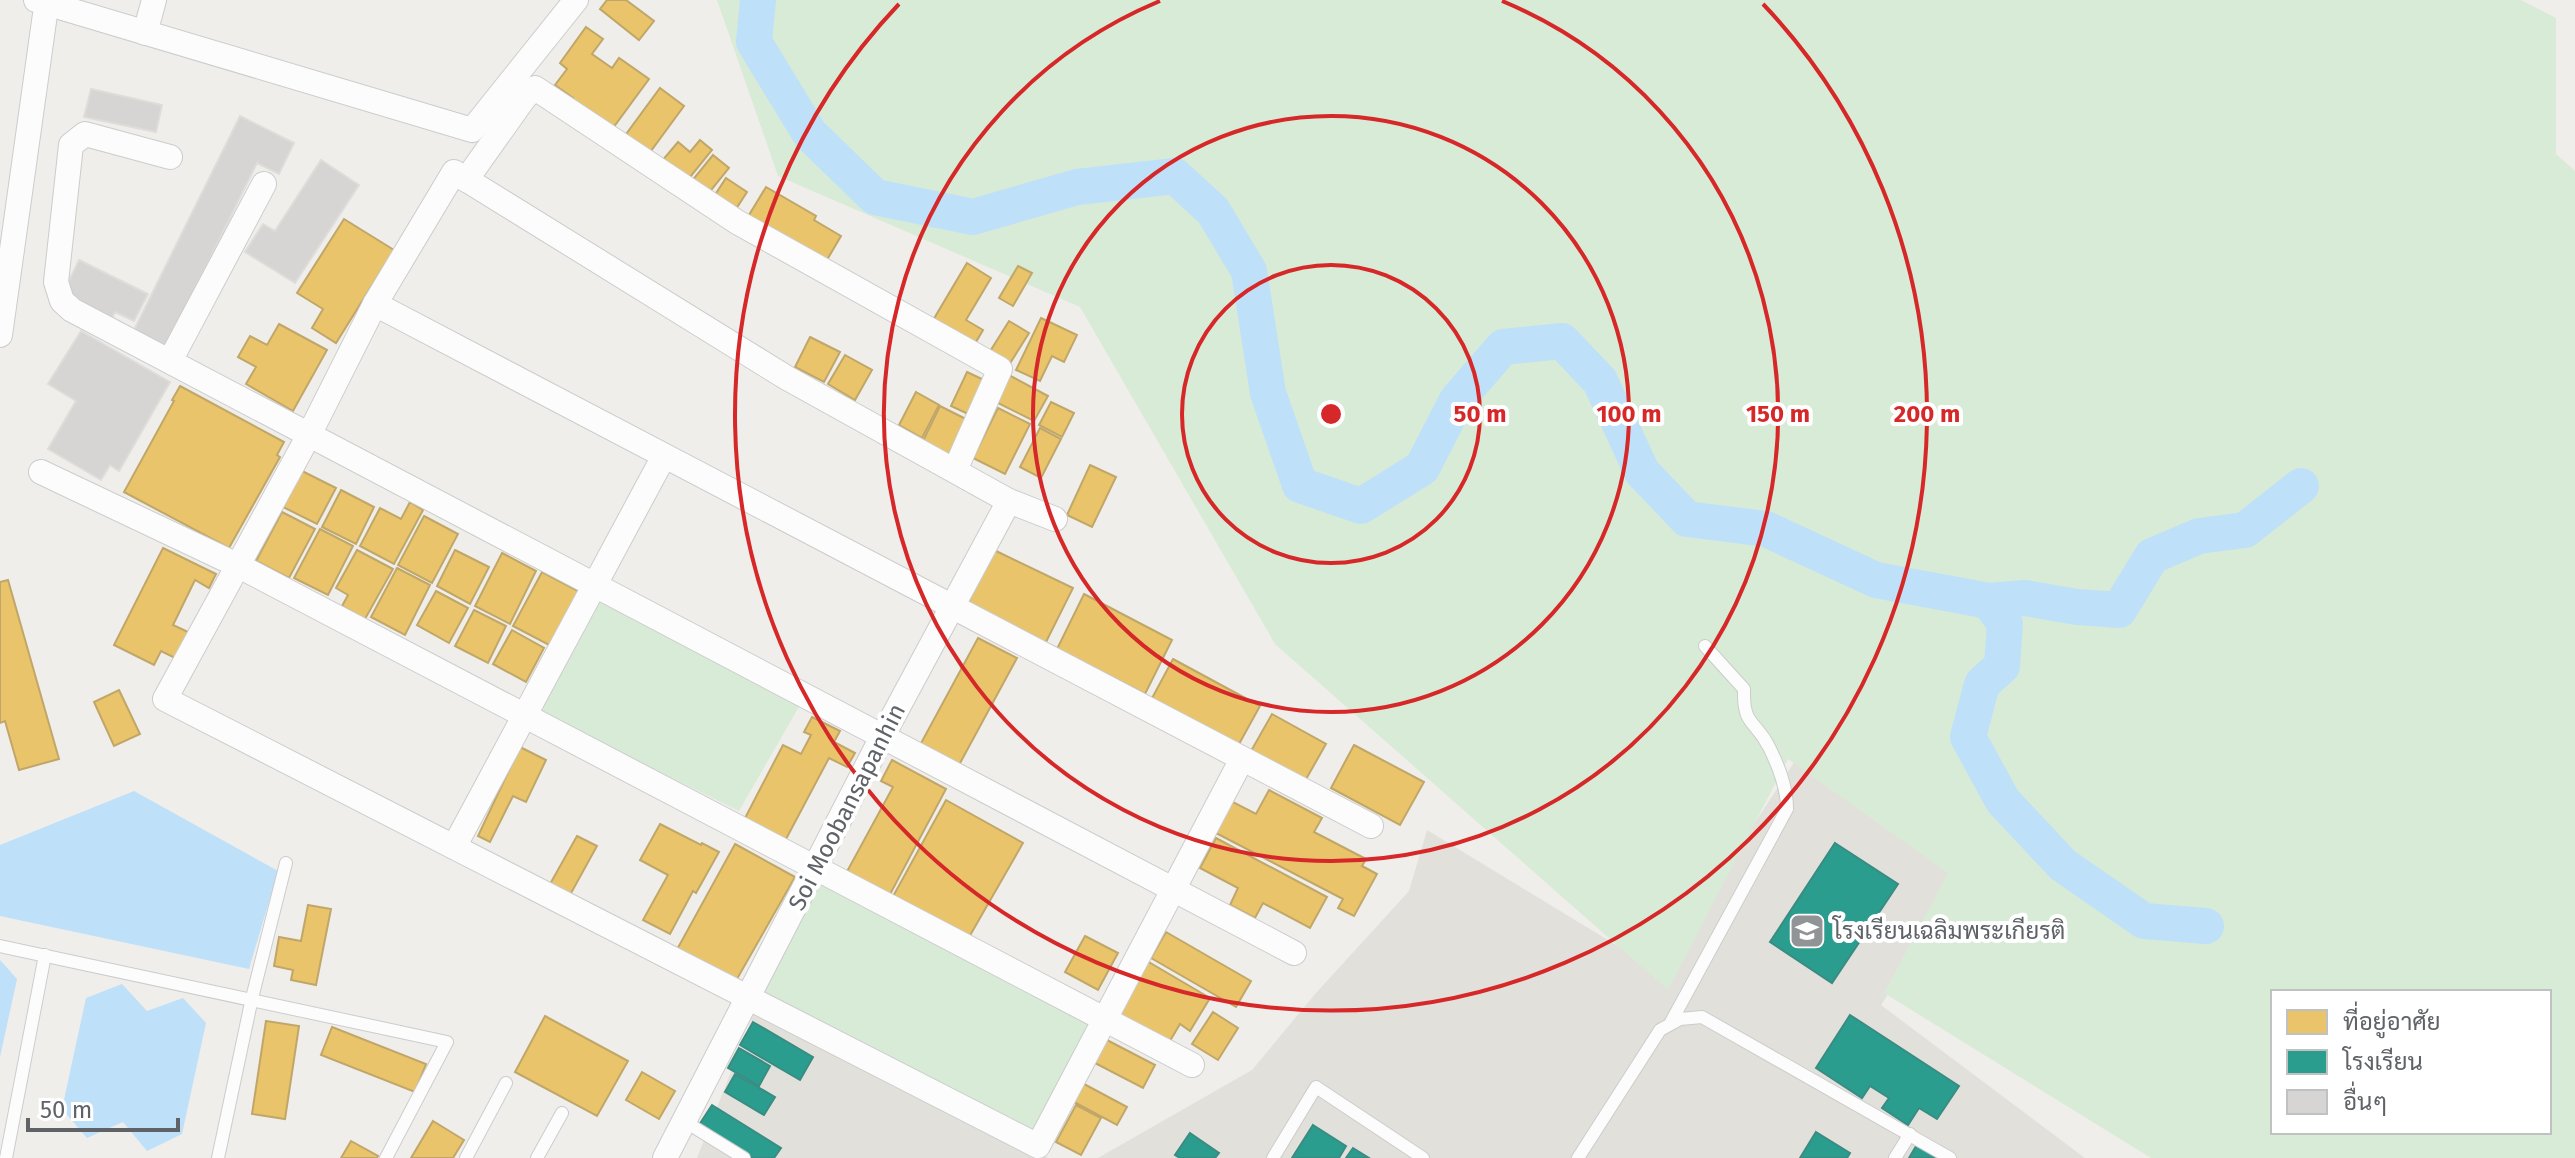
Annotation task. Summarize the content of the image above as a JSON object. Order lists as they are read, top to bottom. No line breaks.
{"streets":{"street":["Soi Moobansapanhin"]},"places":{"school or university":["โรงเรียนเฉลิมพระเกียรติ"]},"legend":["ที่อยู่อาศัย","โรงเรียน","อื่นๆ"],"scale_bar":"50 m","rings":["50 m","100 m","150 m","200 m"]}
